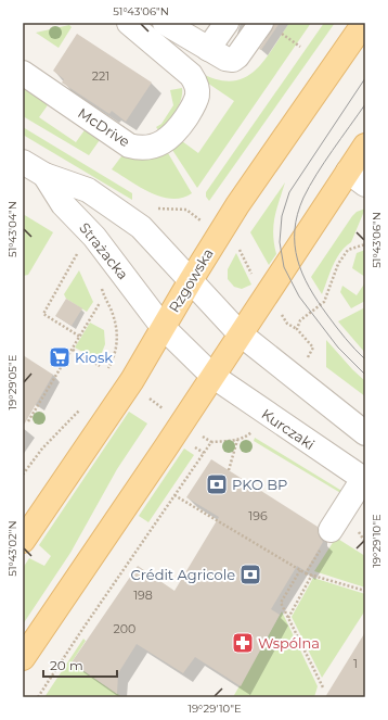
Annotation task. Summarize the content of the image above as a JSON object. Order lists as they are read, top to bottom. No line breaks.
{"streets":{"main road":["Rzgowska"],"street":["McDrive","Strażacka","Kurczaki"]},"crossings":[["Strażacka","Rzgowska"],["Strażacka","Kurczaki"]],"places":{"supermarket":["Kiosk"],"bank":["PKO BP","Crédit Agricole"],"pharmacy":["Wspólna"]},"house_numbers":["221","196","198","200","1"],"scale_bar":"20 m","coordinates":["51°43'06\"N","51°43'04\"N","19°29'05\"E","19°29'10\"E","51°43'02\"N"]}
